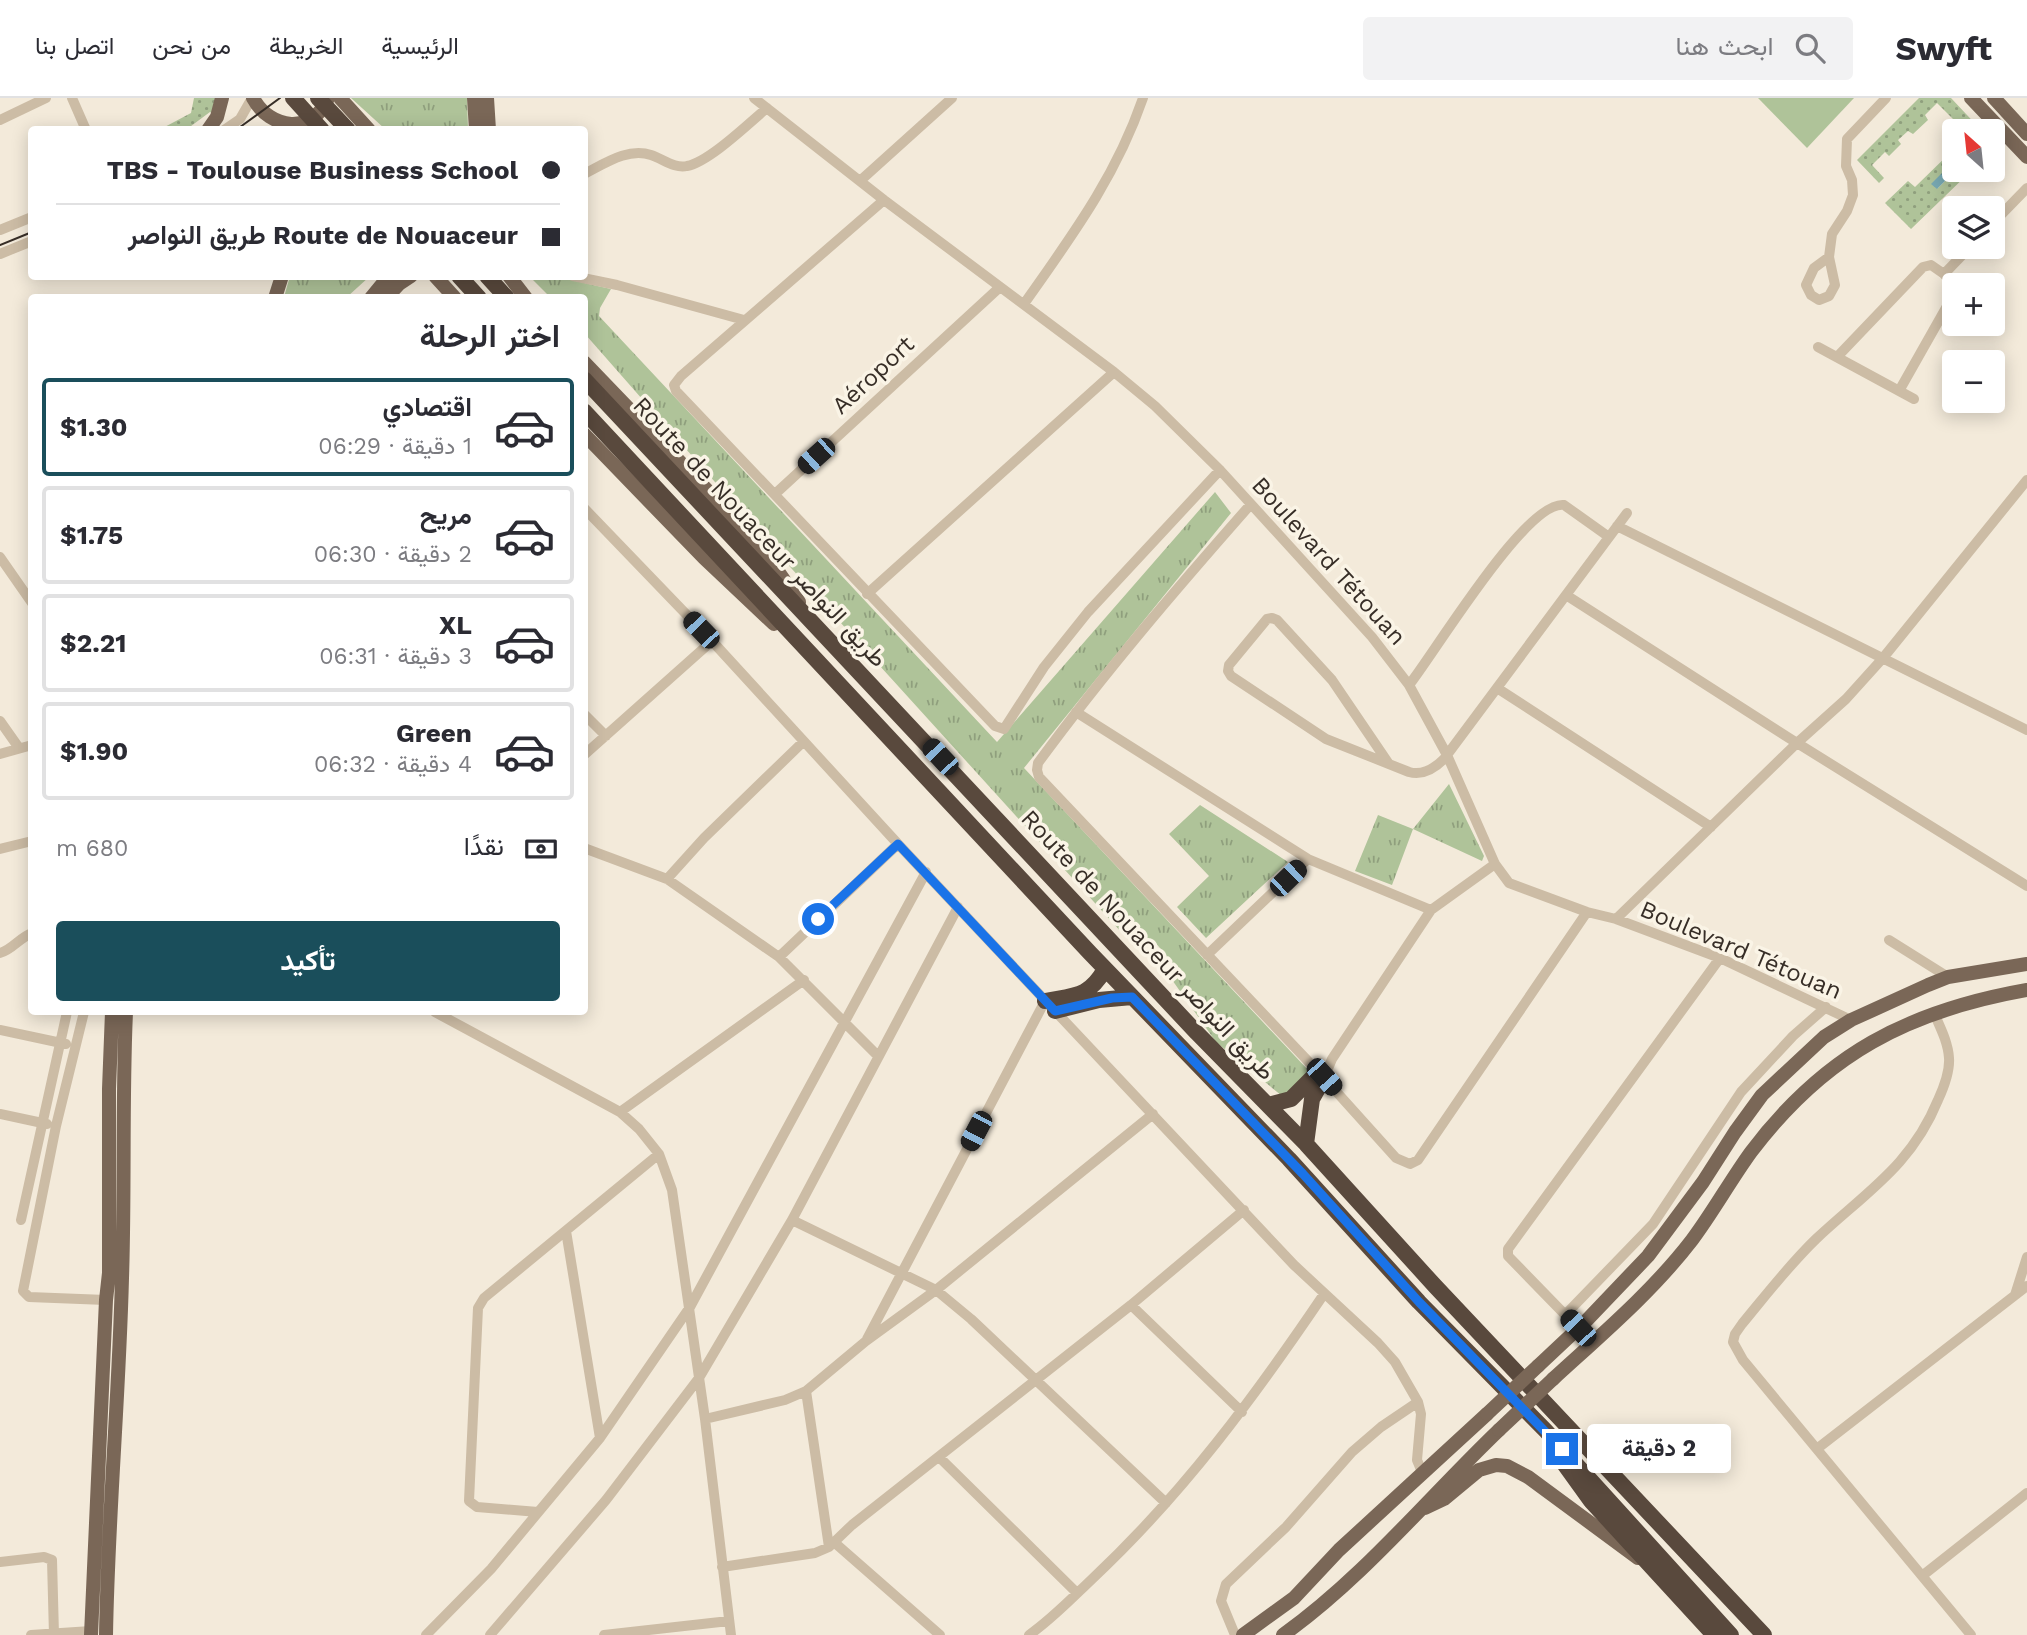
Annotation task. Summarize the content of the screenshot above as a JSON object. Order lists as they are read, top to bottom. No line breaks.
{"streets":{"highway":["Route de Nouaceur طريق النواصر"],"street":["Aéroport","Boulevard Tétouan"]},"crossings":[["Aéroport","Boulevard Tétouan"]],"north":"top left","page":{"header":"Swyft","search":"ابحث هنا","nav":["الرئيسية","الخريطة","من نحن","اتصل بنا"],"map_buttons":["+","−"],"banner":["TBS - Toulouse Business School","Route de Nouaceur طريق النواصر"],"heading":"اختر الرحلة","list":[{"name":"اقتصادي","note":"1 دقيقة · 06:29","value":"$1.30"},{"name":"مريح","note":"2 دقيقة · 06:30","value":"$1.75"},{"name":"XL","note":"3 دقيقة · 06:31","value":"$2.21"},{"name":"Green","note":"4 دقيقة · 06:32","value":"$1.90"}],"pay":["نقدًا","680 m"],"buttons":"تأكيد","bubble":"2 دقيقة"}}
